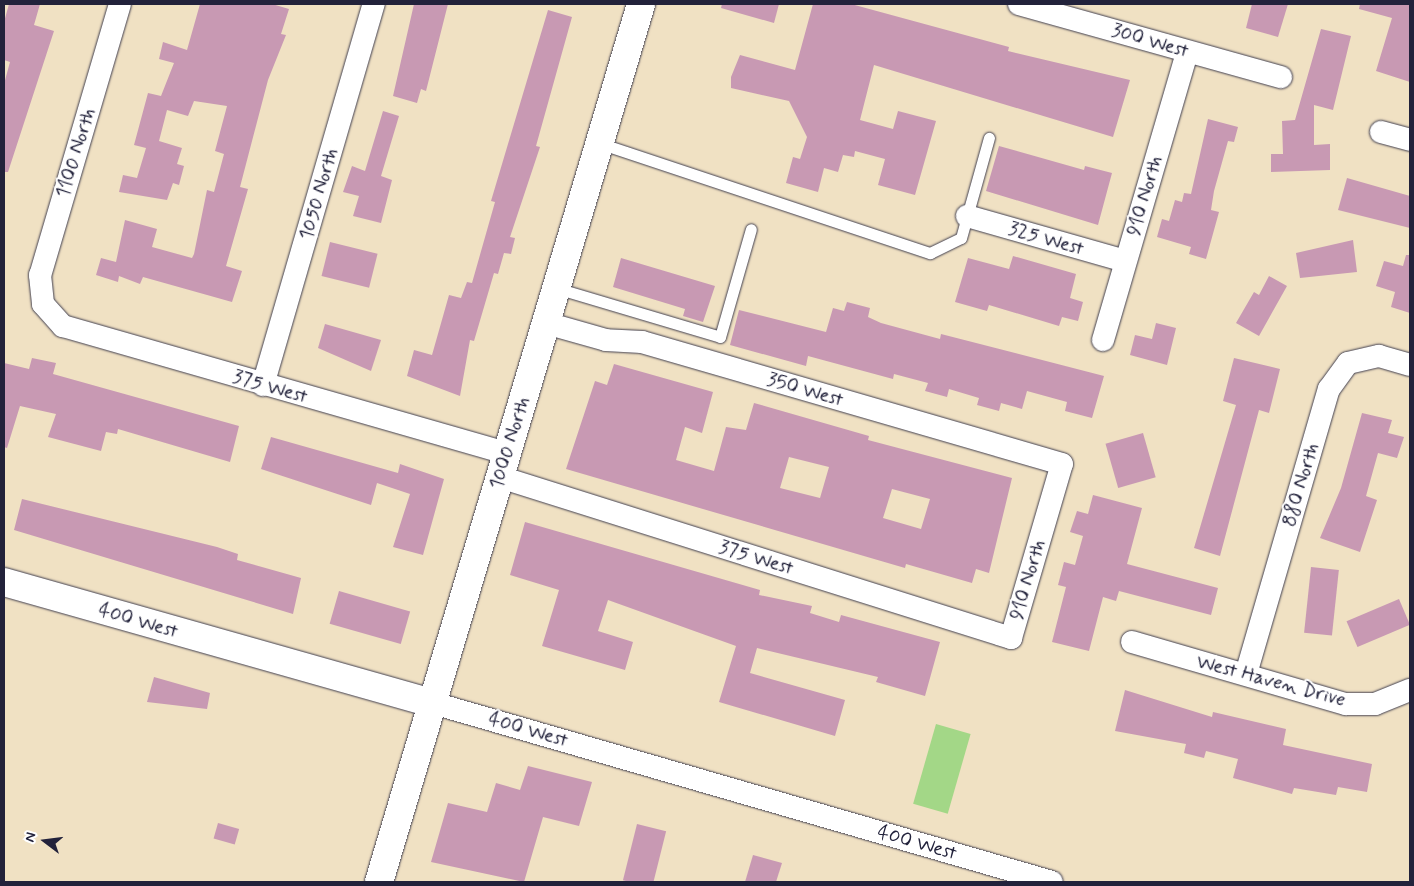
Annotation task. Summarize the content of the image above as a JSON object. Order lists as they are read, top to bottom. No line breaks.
{"streets":{"street":["300 West","1100 North","1050 North","910 North","325 West","375 West","350 West","1000 North","880 North","400 West","West Haven Drive"]},"crossings":[["300 West","910 North"],["1100 North","375 West"],["1050 North","375 West"],["910 North","325 West"],["910 North","375 West"],["910 North","350 West"],["375 West","1000 North"],["350 West","1000 North"],["1000 North","400 West"],["880 North","West Haven Drive"]],"north":"left"}
